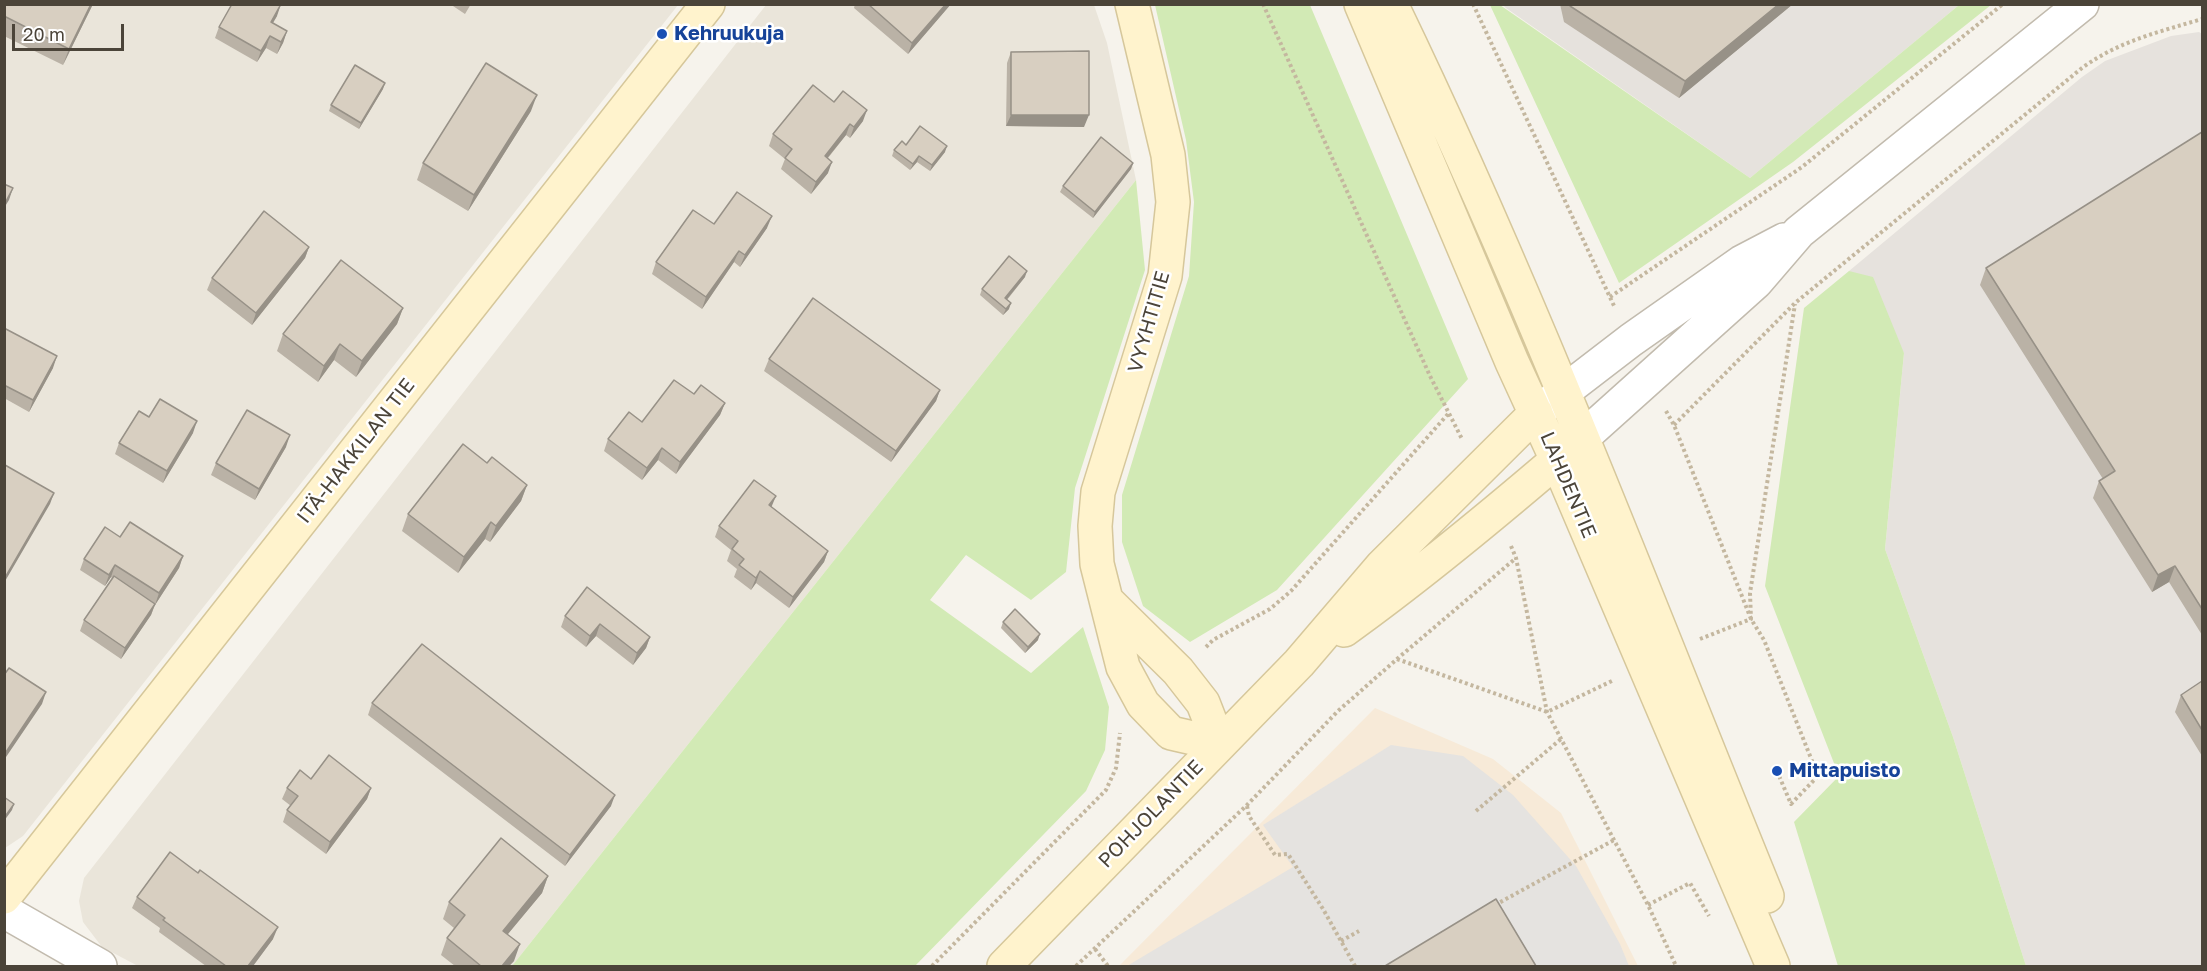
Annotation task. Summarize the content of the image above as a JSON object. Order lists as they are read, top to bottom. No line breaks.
{"streets":{"street":["VYYHTITIE","ITÄ-HAKKILAN TIE","LAHDENTIE","POHJOLANTIE"]},"crossings":[["VYYHTITIE","POHJOLANTIE"],["LAHDENTIE","POHJOLANTIE"]],"places":["Kehruukuja","Mittapuisto"],"scale_bar":"20 m"}
